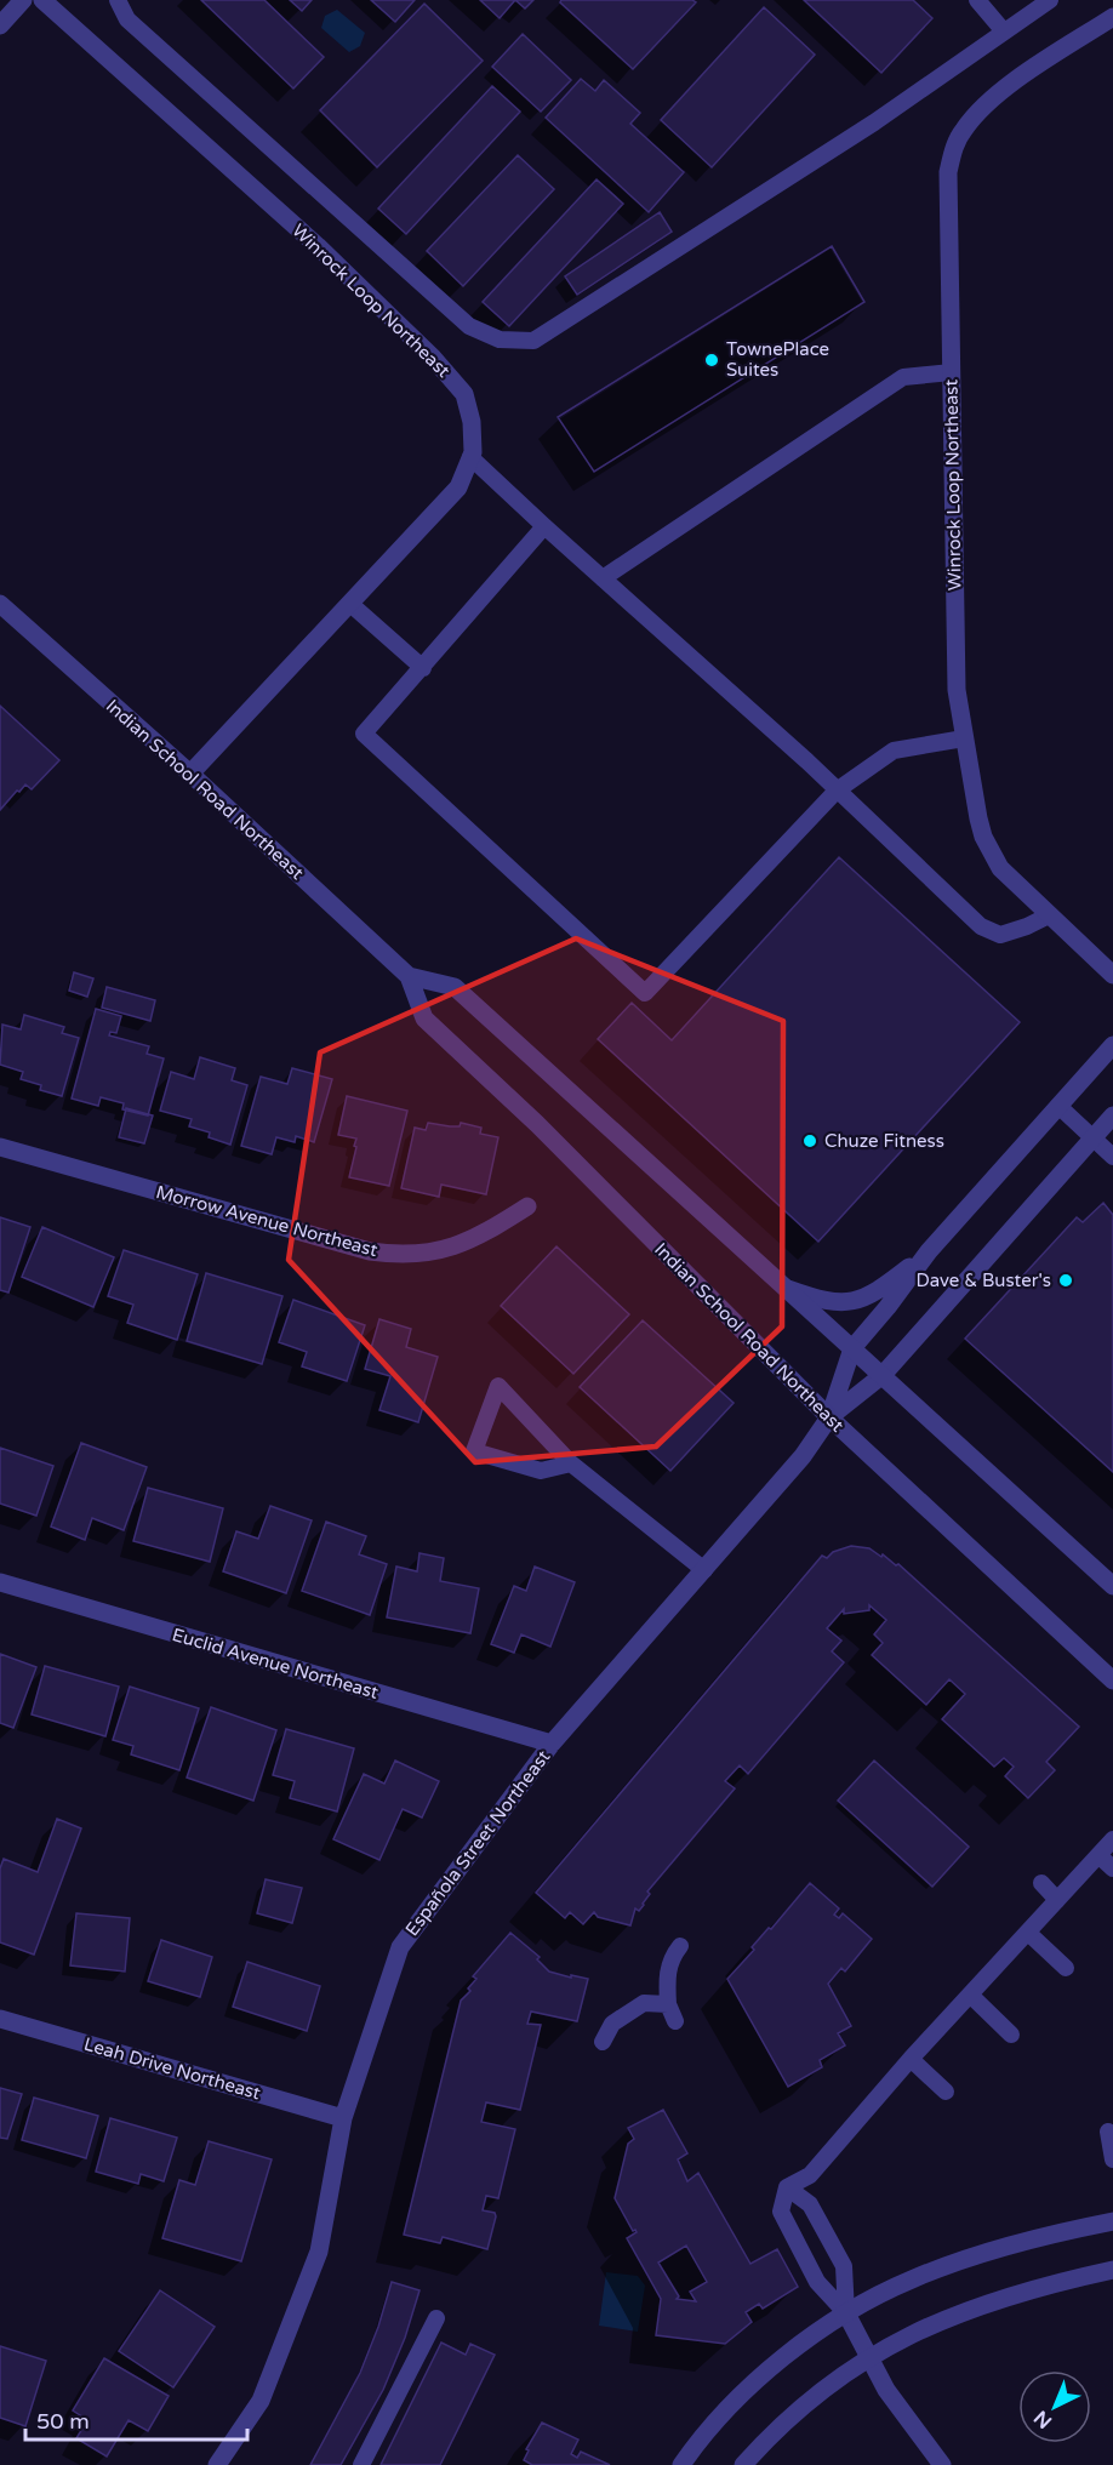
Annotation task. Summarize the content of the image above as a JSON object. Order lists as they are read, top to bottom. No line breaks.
{"streets":{"street":["Winrock Loop Northeast","Indian School Road Northeast","Morrow Avenue Northeast","Euclid Avenue Northeast","Española Street Northeast","Leah Drive Northeast"]},"crossings":[["Winrock Loop Northeast","Indian School Road Northeast"],["Indian School Road Northeast","Española Street Northeast"],["Euclid Avenue Northeast","Española Street Northeast"],["Española Street Northeast","Leah Drive Northeast"]],"places":["TownePlace Suites","Chuze Fitness","Dave & Buster's"],"scale_bar":"50 m","north":"bottom left"}
